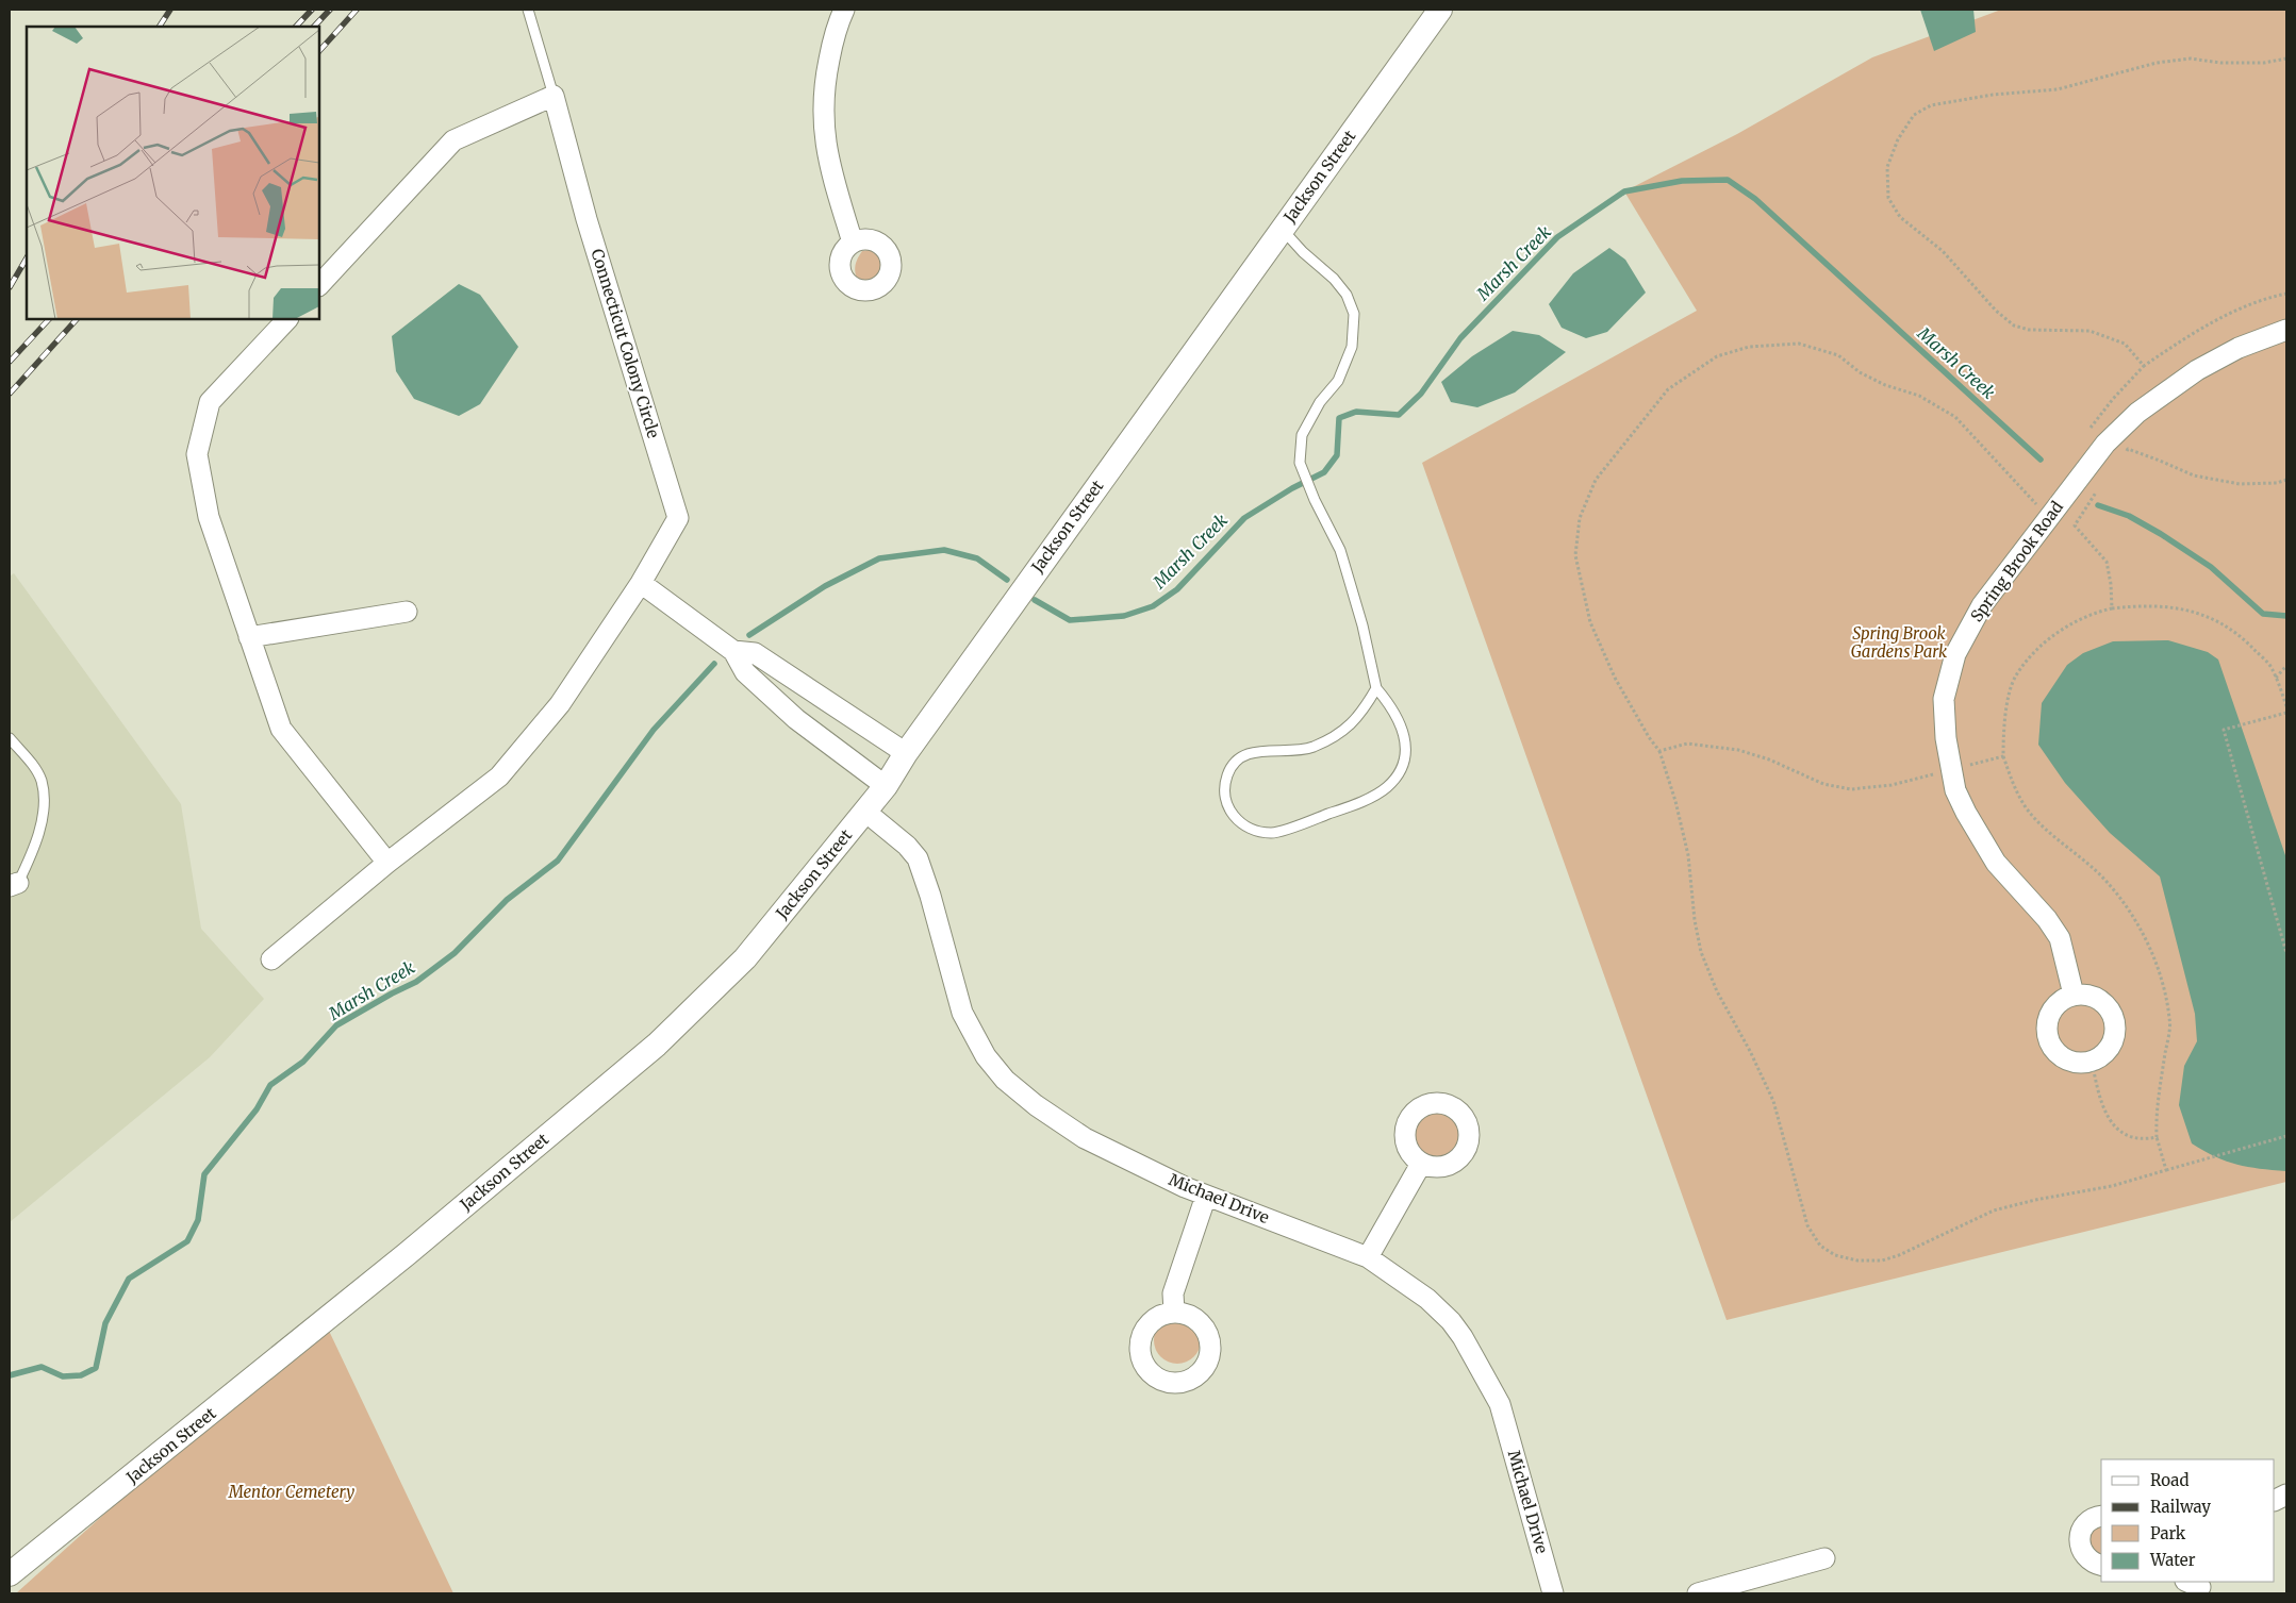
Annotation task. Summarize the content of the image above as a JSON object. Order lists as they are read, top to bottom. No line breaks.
{"streets":{"street":["Jackson Street","Connecticut Colony Circle","Spring Brook Road","Michael Drive"]},"crossings":[["Jackson Street","Michael Drive"]],"water":["Marsh Creek"],"parks":["Spring Brook Gardens Park","Mentor Cemetery"],"legend":["Road","Railway","Park","Water"]}
